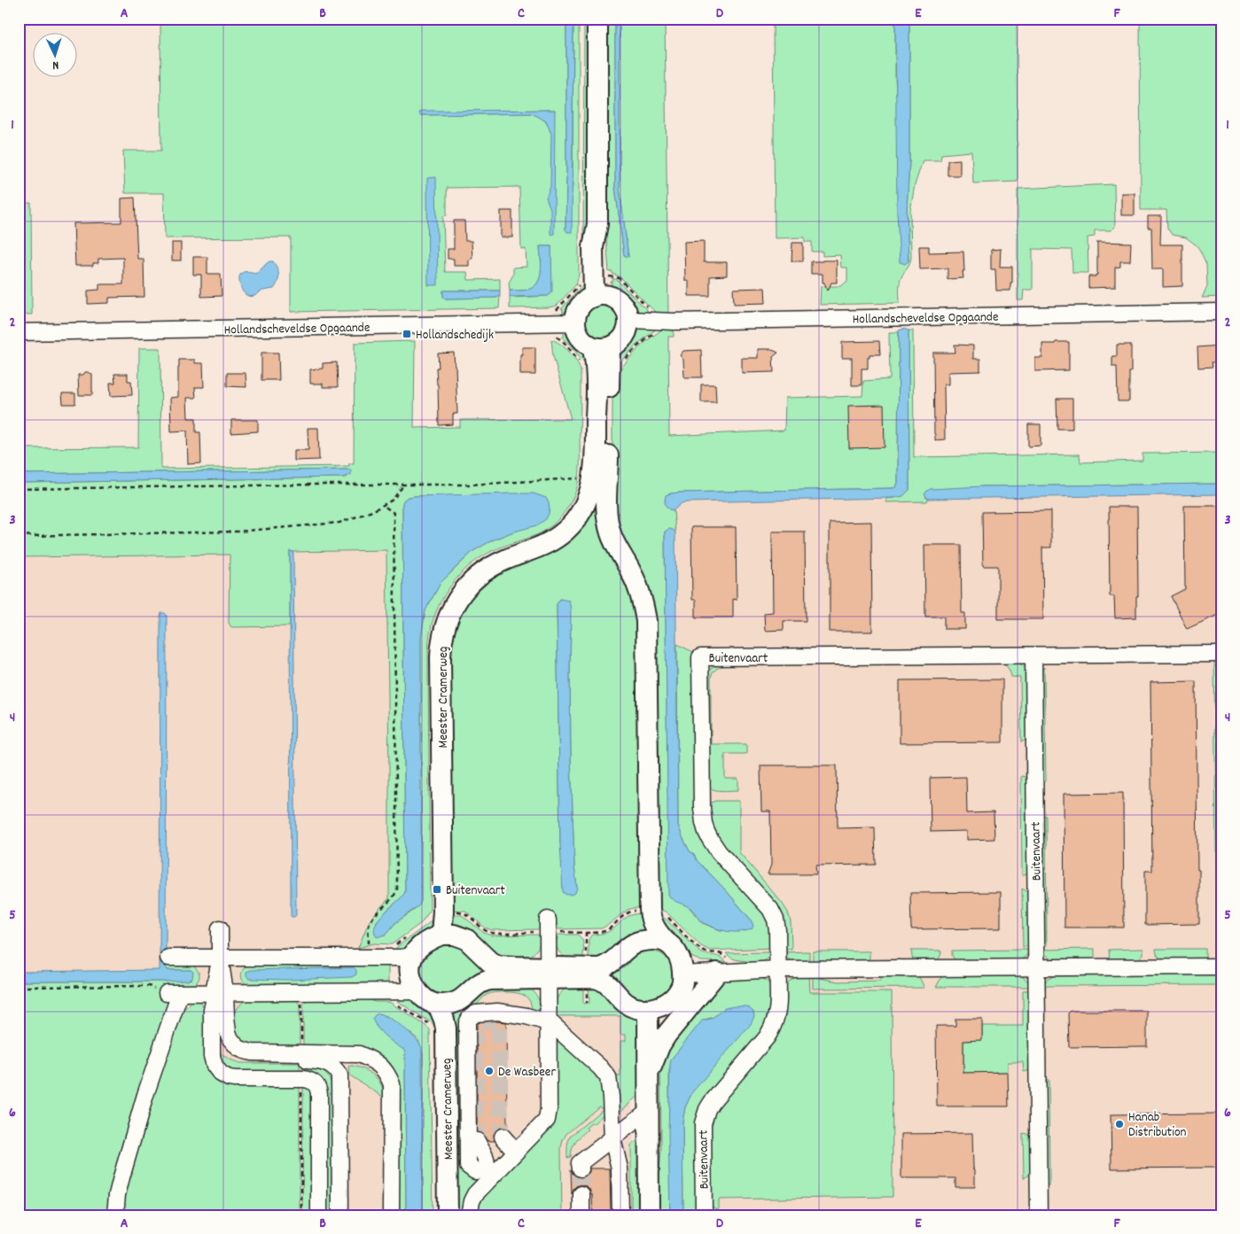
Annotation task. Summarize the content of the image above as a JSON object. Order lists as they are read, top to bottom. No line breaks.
{"streets":{"main road":["Meester Cramerweg"],"street":["Hollandscheveldse Opgaande","Buitenvaart"]},"crossings":[["Hollandscheveldse Opgaande","Meester Cramerweg"]],"places":{"transit":["Hollandschedijk","Buitenvaart"],"other":["De Wasbeer","Hanab Distribution"]},"north":"bottom","grid":{"columns":["A","B","C","D","E","F"],"rows":["1","2","3","4","5","6"]}}
